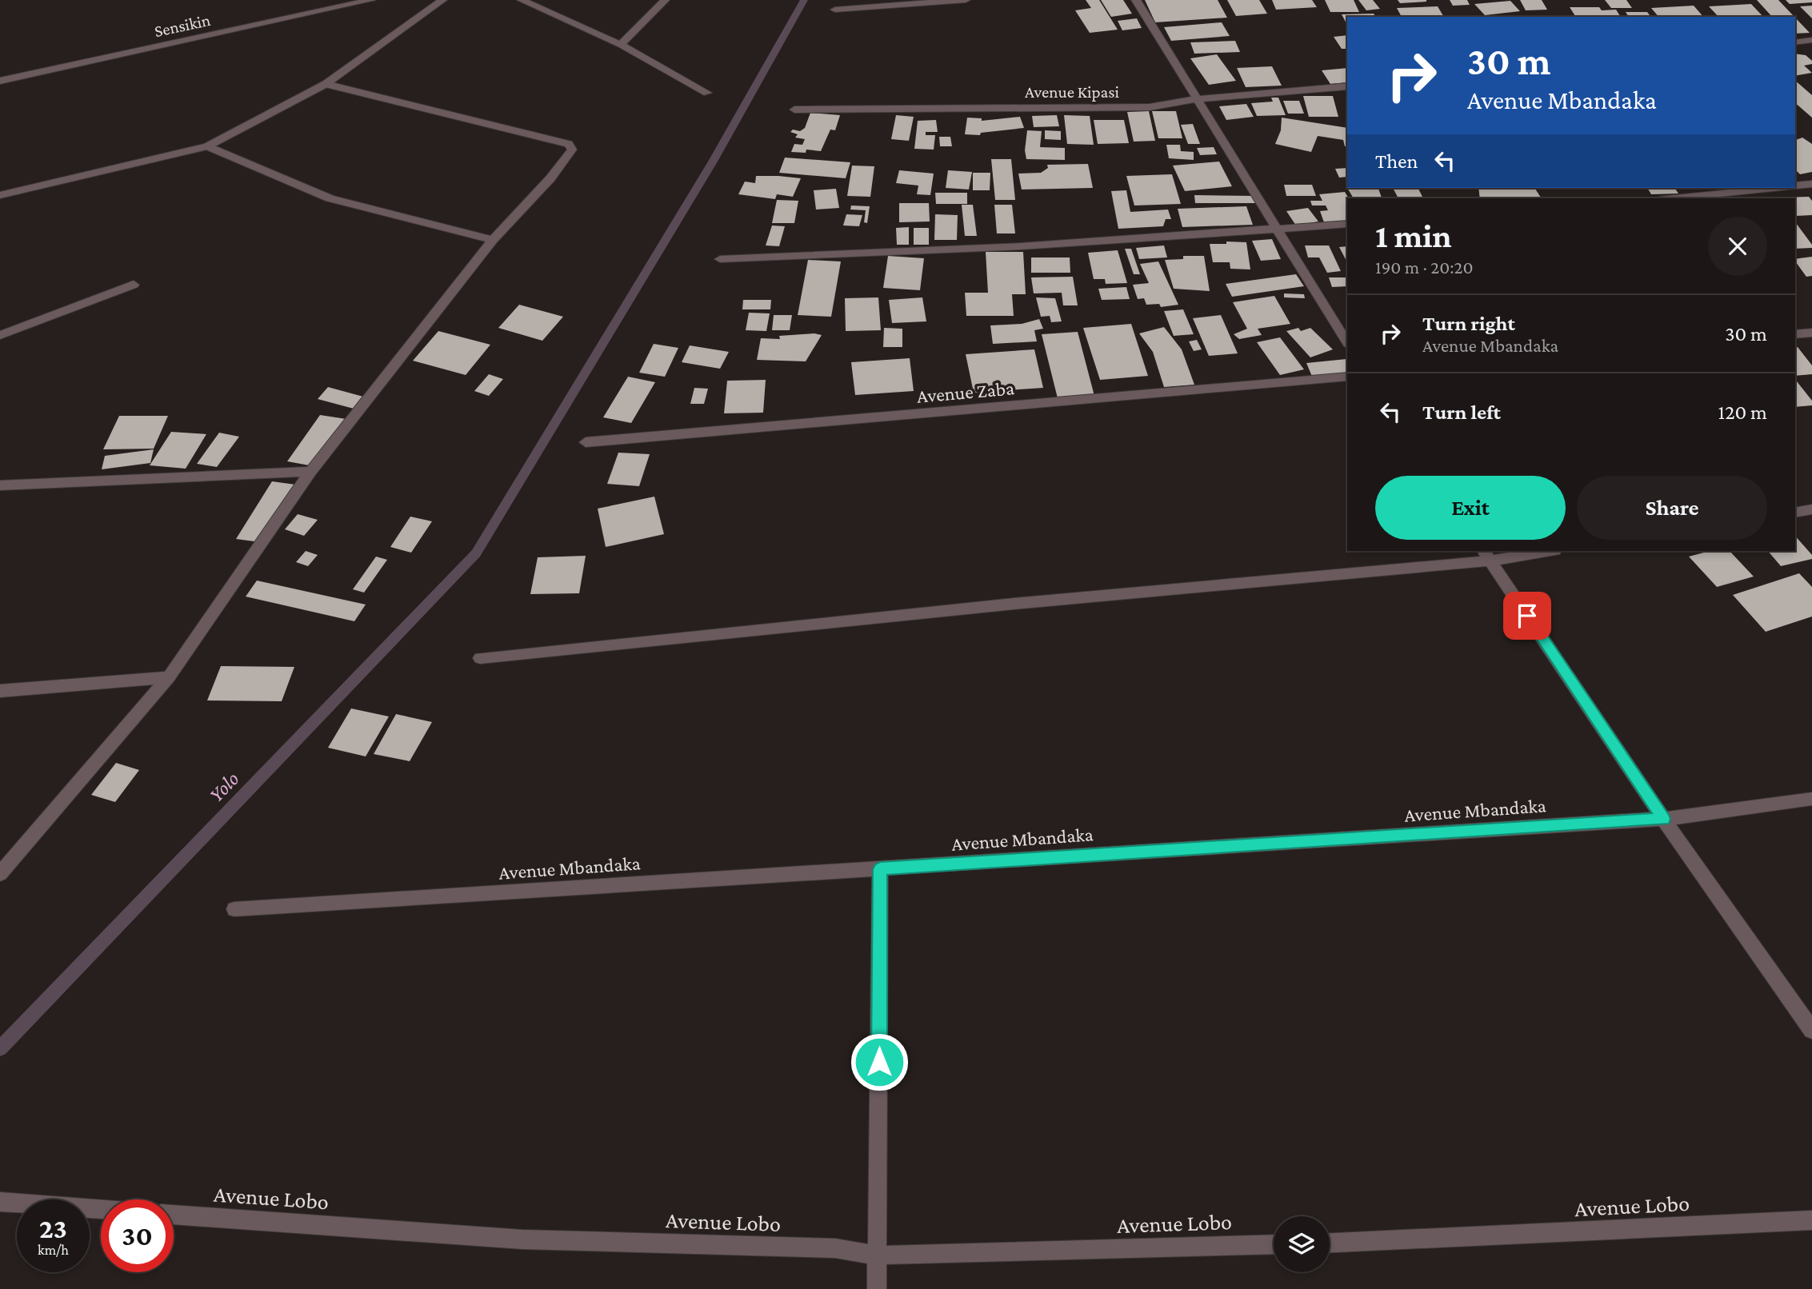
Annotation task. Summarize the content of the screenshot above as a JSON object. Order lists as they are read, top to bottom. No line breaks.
{"streets":{"street":["Sensikin","Avenue Kipasi","Avenue Zaba","Avenue Mbandaka","Avenue Lobo"]},"water":["Yolo"],"page":{"turn":["30 m","Avenue Mbandaka"],"then":"Then","heading":["1 min","190 m · 20:20"],"list":[{"name":"Turn right","note":"Avenue Mbandaka","value":"30 m"},{"name":"Turn left","value":"120 m"}],"buttons":["Exit","Share"],"speed":"23 km/h","limit":"30"}}
